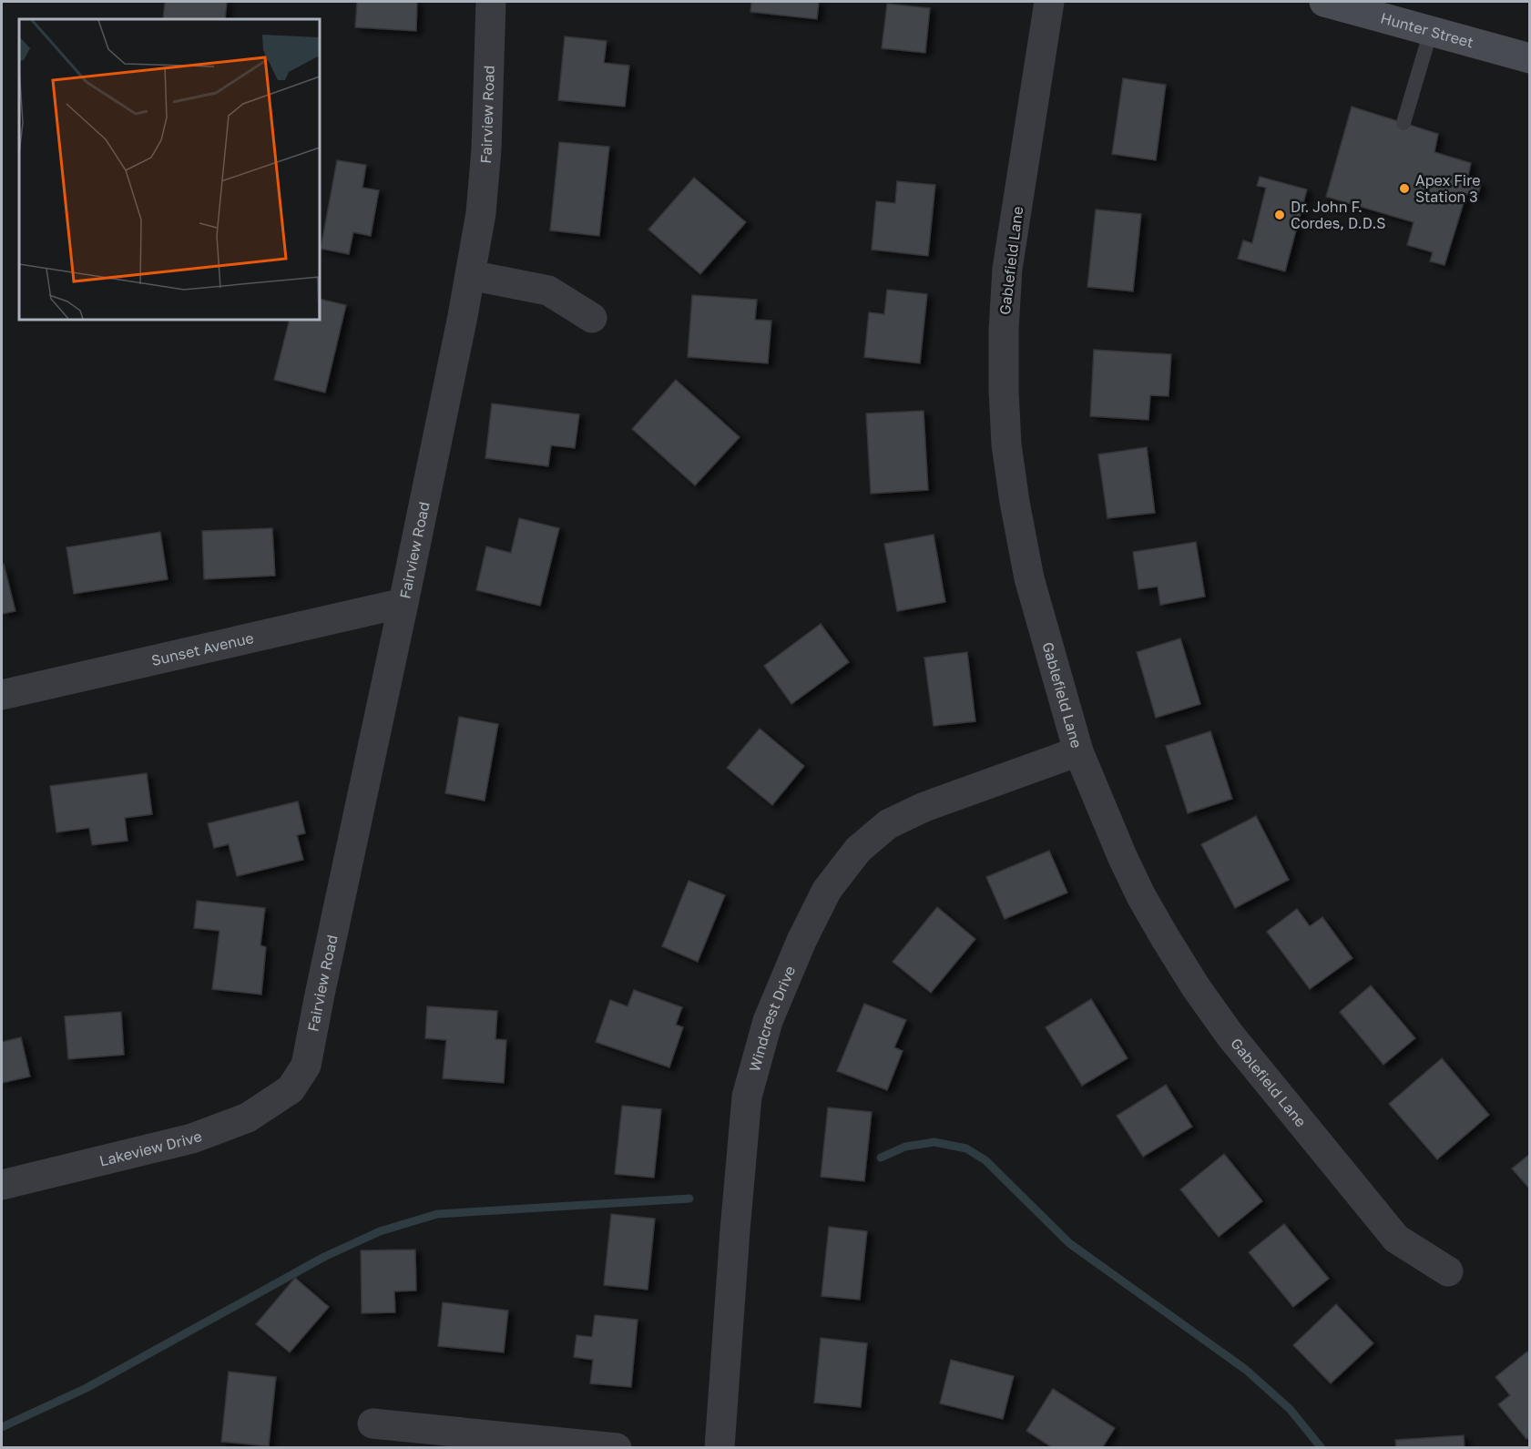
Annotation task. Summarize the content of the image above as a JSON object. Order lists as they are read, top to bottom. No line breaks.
{"streets":{"street":["Hunter Street","Fairview Road","Gablefield Lane","Sunset Avenue","Windcrest Drive","Lakeview Drive"]},"crossings":[["Fairview Road","Sunset Avenue"],["Fairview Road","Lakeview Drive"],["Gablefield Lane","Windcrest Drive"]],"places":["Apex Fire Station 3","Dr. John F. Cordes, D.D.S"]}
